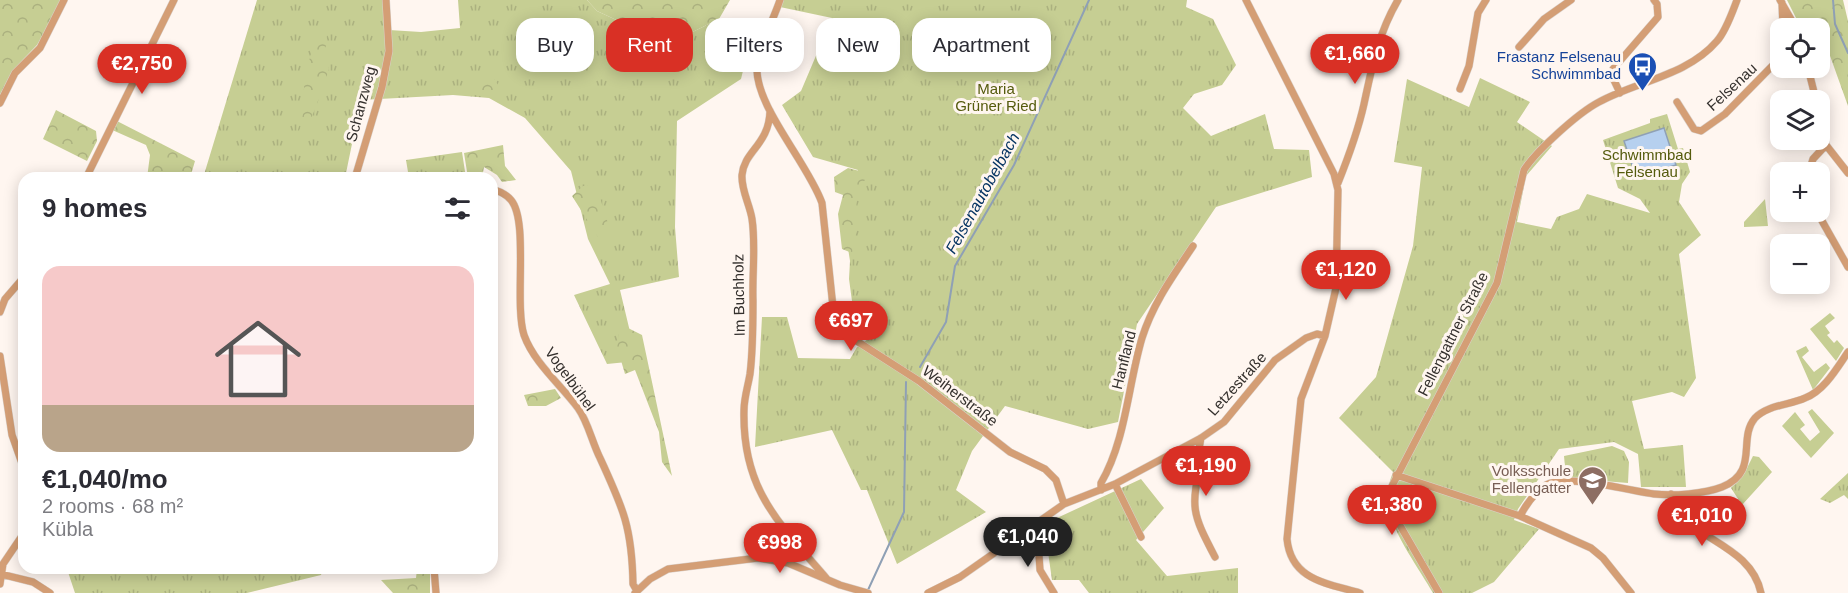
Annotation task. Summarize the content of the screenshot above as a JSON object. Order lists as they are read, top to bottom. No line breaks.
{"streets":{"street":["Felsenau","Schanzweg","Im Buchholz","Fellengattner Straße","Hanfland","Vogelbühel","Letzestraße","Weiherstraße"]},"crossings":[["Im Buchholz","Weiherstraße"],["Hanfland","Letzestraße"],["Letzestraße","Weiherstraße"]],"water":["Felsenautobelbach"],"parks":["Maria Grüner Ried","Schwimmbad Felsenau"],"places":{"bus stop":["Frastanz Felsenau Schwimmbad"],"school or university":["Volksschule Fellengatter"]},"page":{"map_buttons":["+","−"],"chip":["Buy","Rent","Filters","New","Apartment"],"price":["€1,660","€2,750","€1,120","€697","€1,190","€1,380","€1,010","€1,040","€998"],"heading":"9 homes","list":[{"name":"€1,040/mo","note":"2 rooms · 68 m² · Kübla"}]}}
